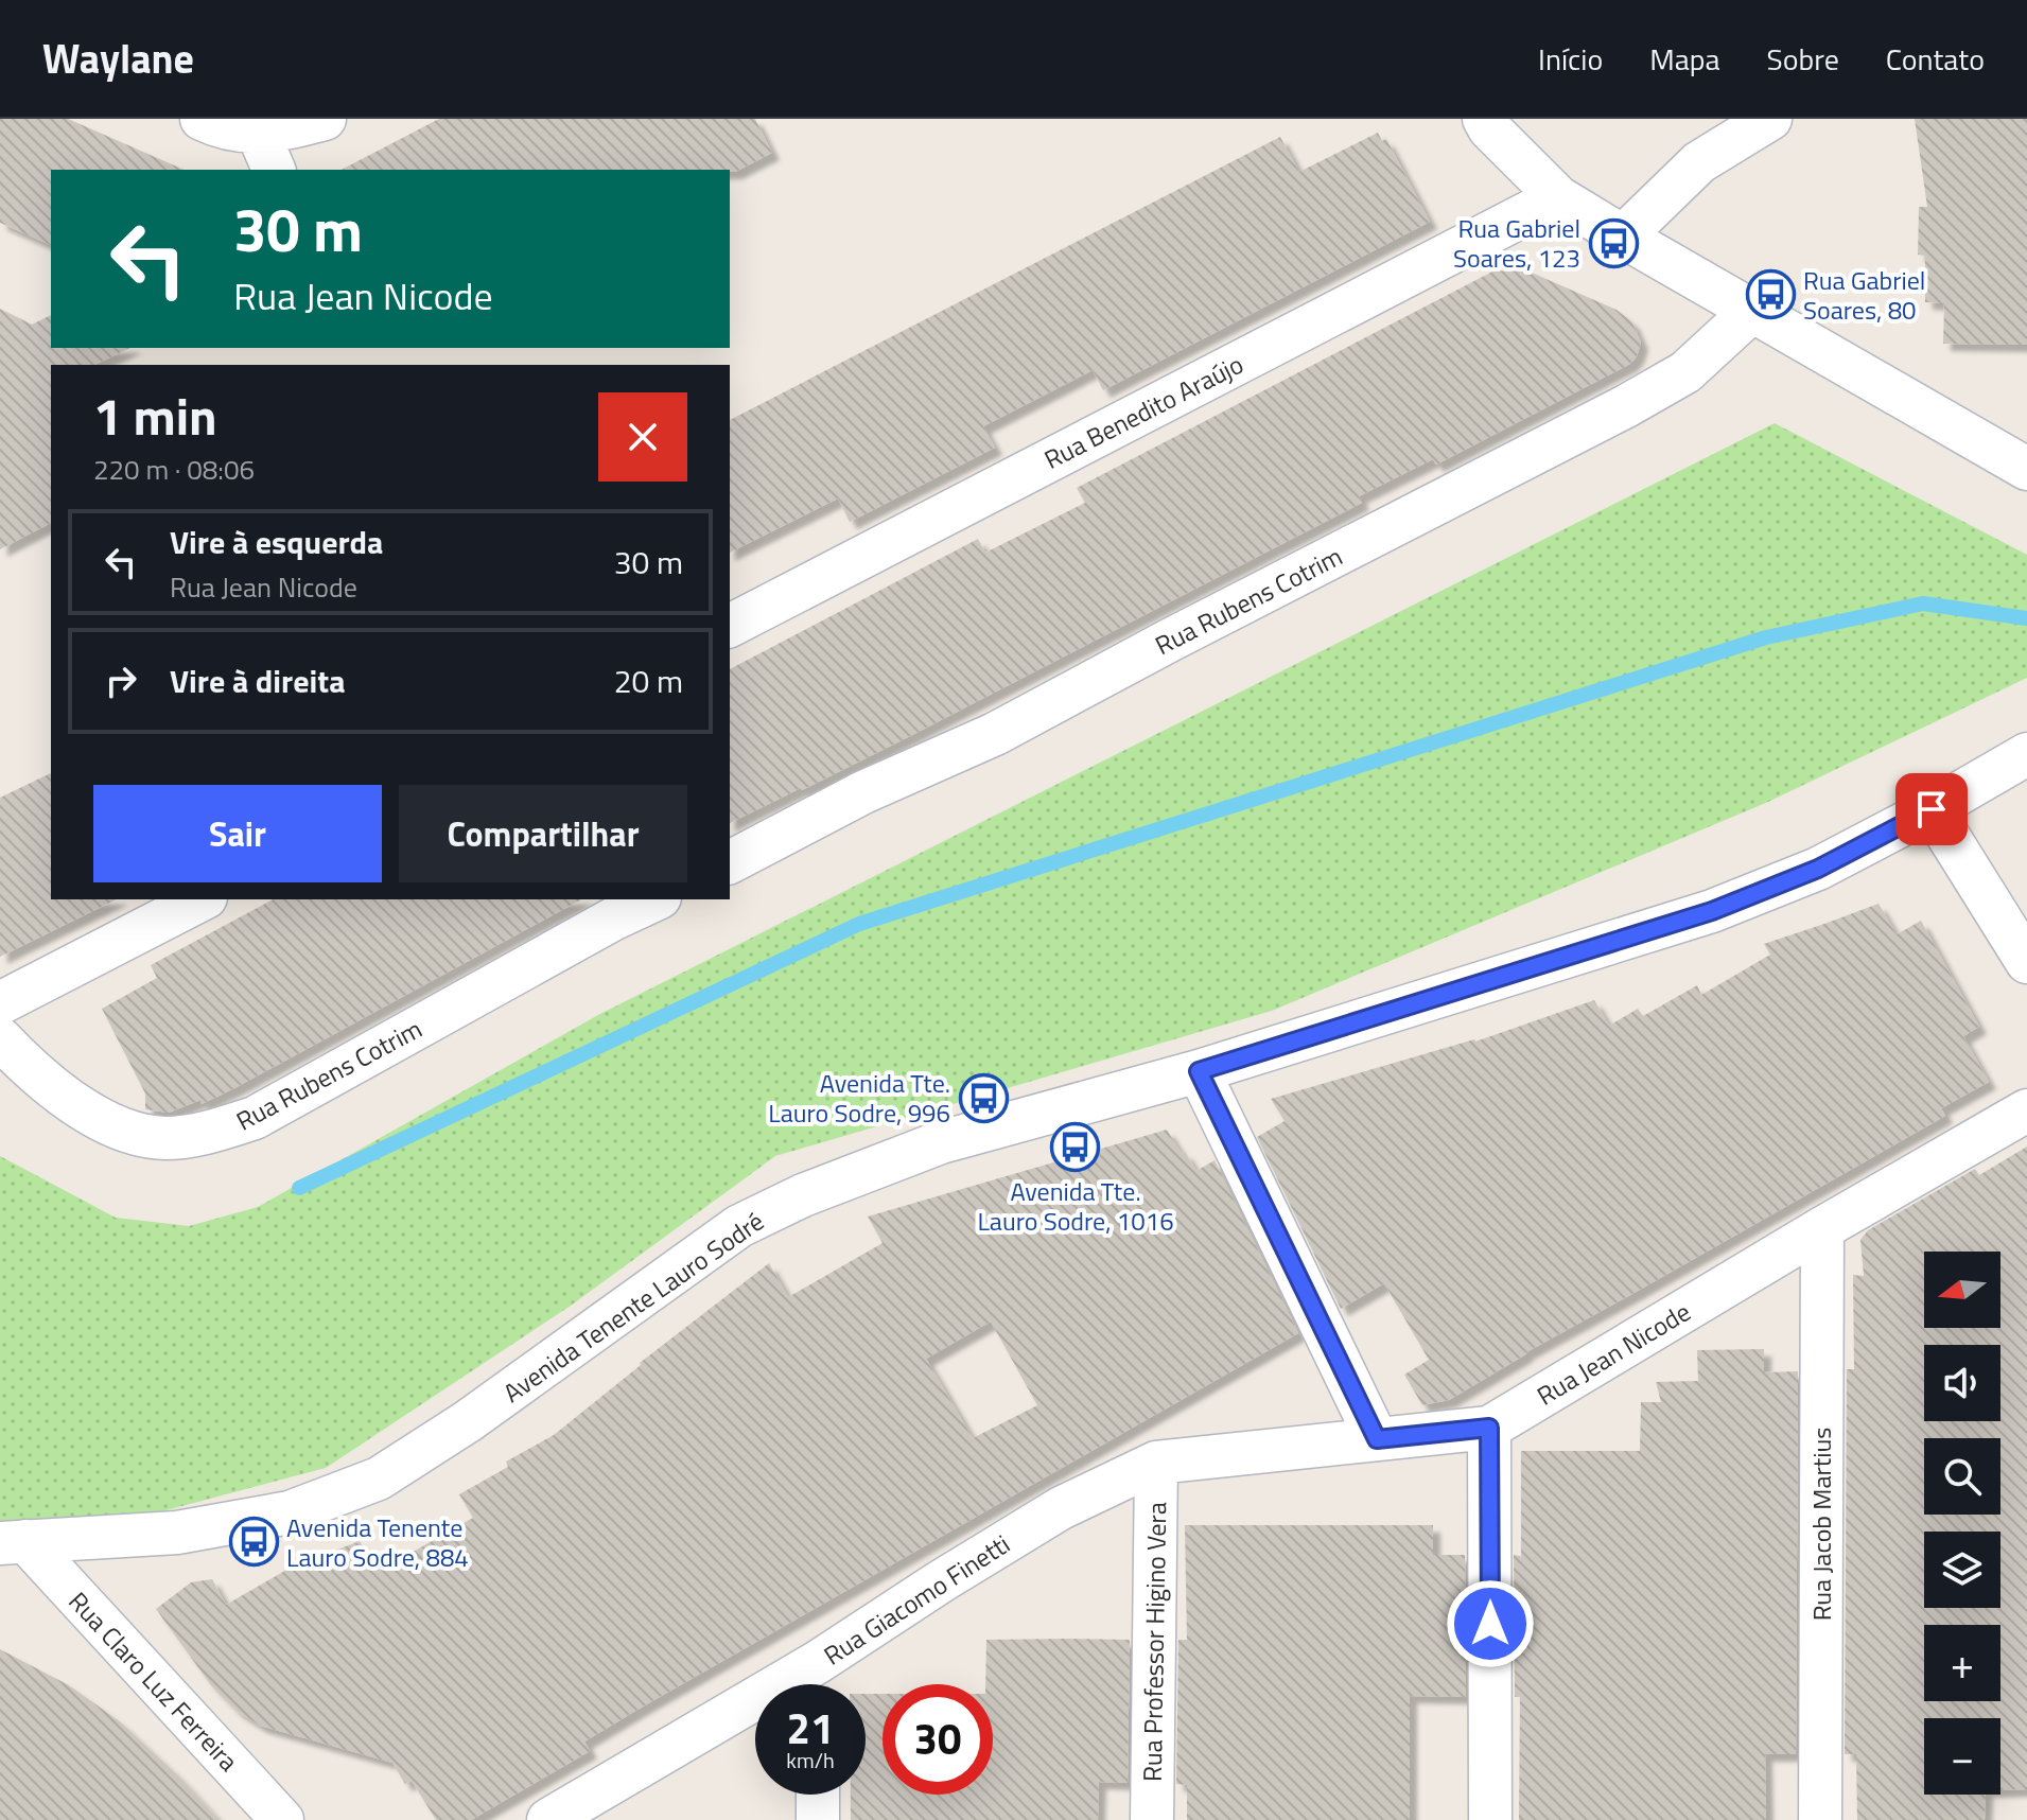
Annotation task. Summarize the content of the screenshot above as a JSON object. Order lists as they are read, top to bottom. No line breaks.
{"streets":{"street":["Rua Benedito Araújo","Rua Rubens Cotrim","Avenida Tenente Lauro Sodré","Rua Jean Nicode","Rua Jacob Martius","Rua Giacomo Finetti","Rua Professor Higino Vera","Rua Claro Luz Ferreira"]},"crossings":[["Avenida Tenente Lauro Sodré","Rua Claro Luz Ferreira"],["Rua Jean Nicode","Rua Jacob Martius"],["Rua Jean Nicode","Rua Giacomo Finetti"],["Rua Jean Nicode","Rua Professor Higino Vera"],["Rua Giacomo Finetti","Rua Professor Higino Vera"]],"places":{"bus stop":["Rua Gabriel Soares, 123","Rua Gabriel Soares, 80","Avenida Tte. Lauro Sodre, 996","Avenida Tte. Lauro Sodre, 1016","Avenida Tenente Lauro Sodre, 884"]},"north":"left","page":{"header":"Waylane","nav":["Início","Mapa","Sobre","Contato"],"turn":["30 m","Rua Jean Nicode"],"heading":["1 min","220 m · 08:06"],"list":[{"name":"Vire à esquerda","note":"Rua Jean Nicode","value":"30 m"},{"name":"Vire à direita","value":"20 m"}],"buttons":["Sair","Compartilhar"],"map_buttons":["+","−"],"speed":"21 km/h","limit":"30"}}
